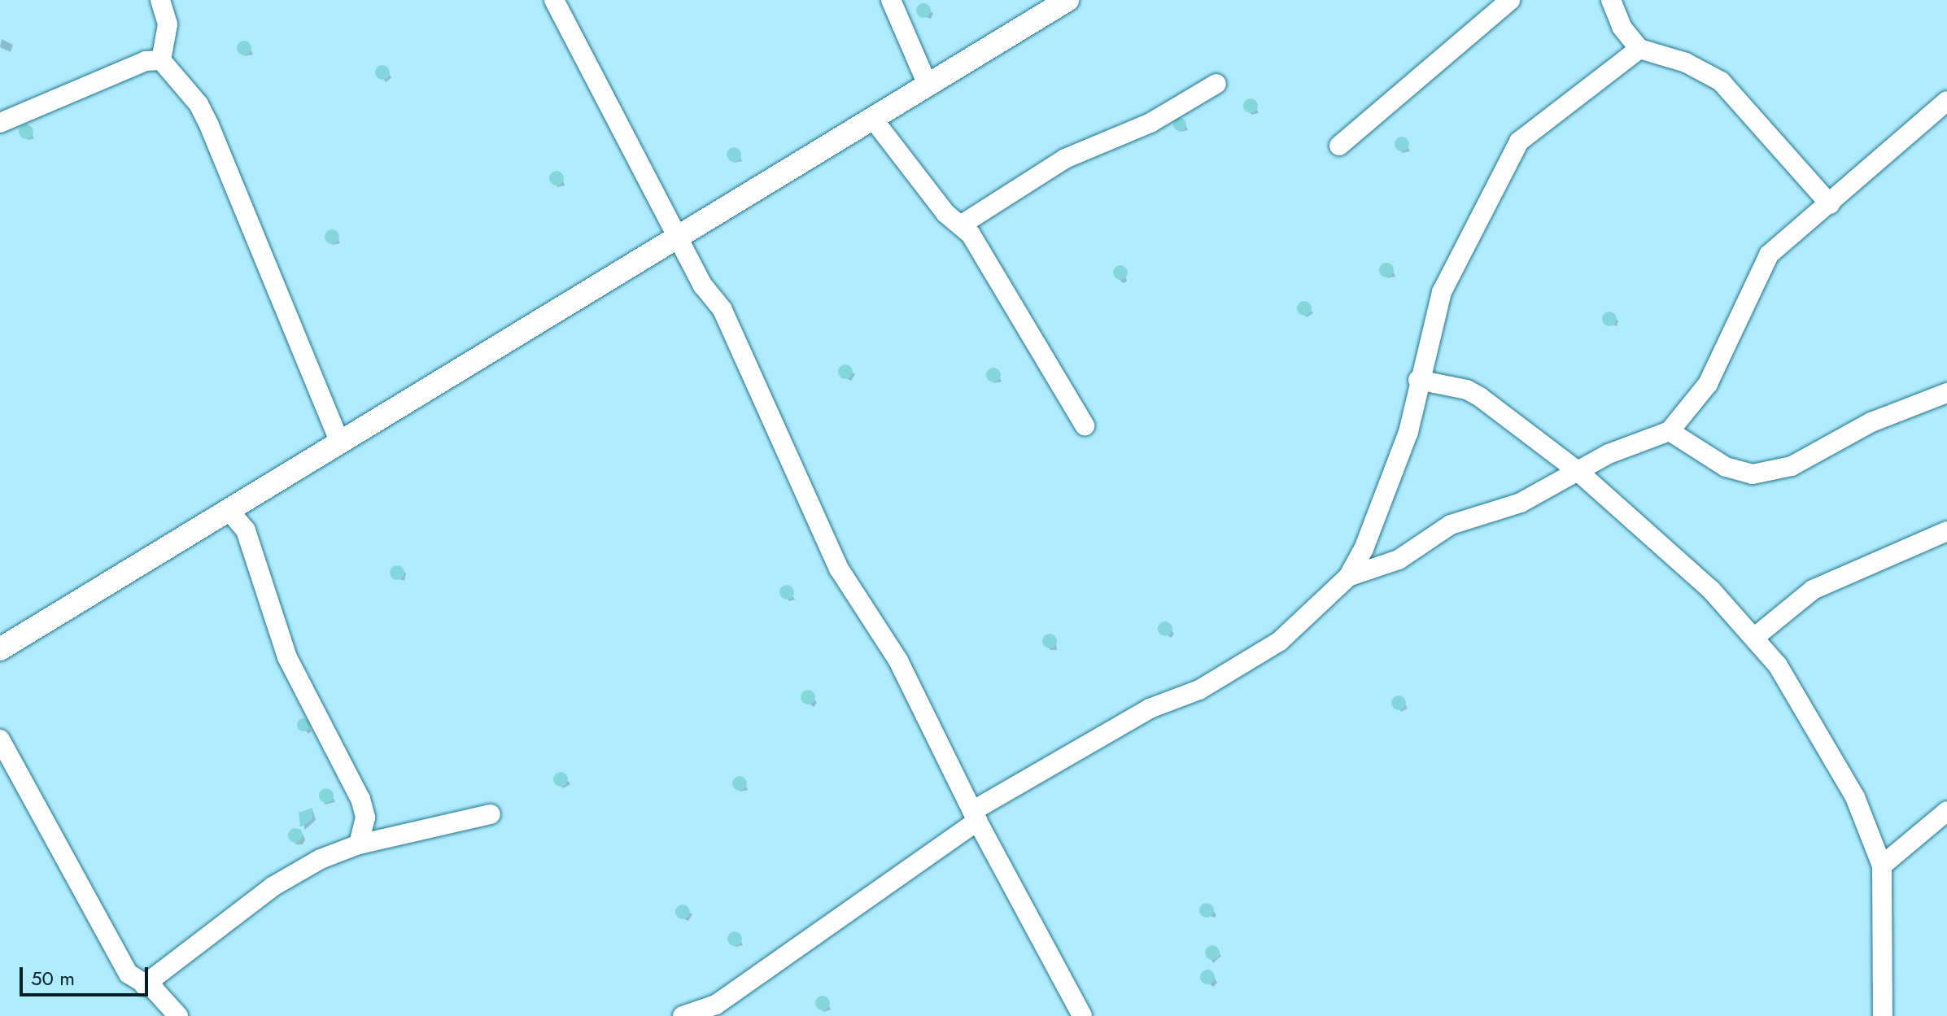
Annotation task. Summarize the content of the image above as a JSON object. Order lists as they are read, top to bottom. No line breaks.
{"scale_bar":"50 m"}
